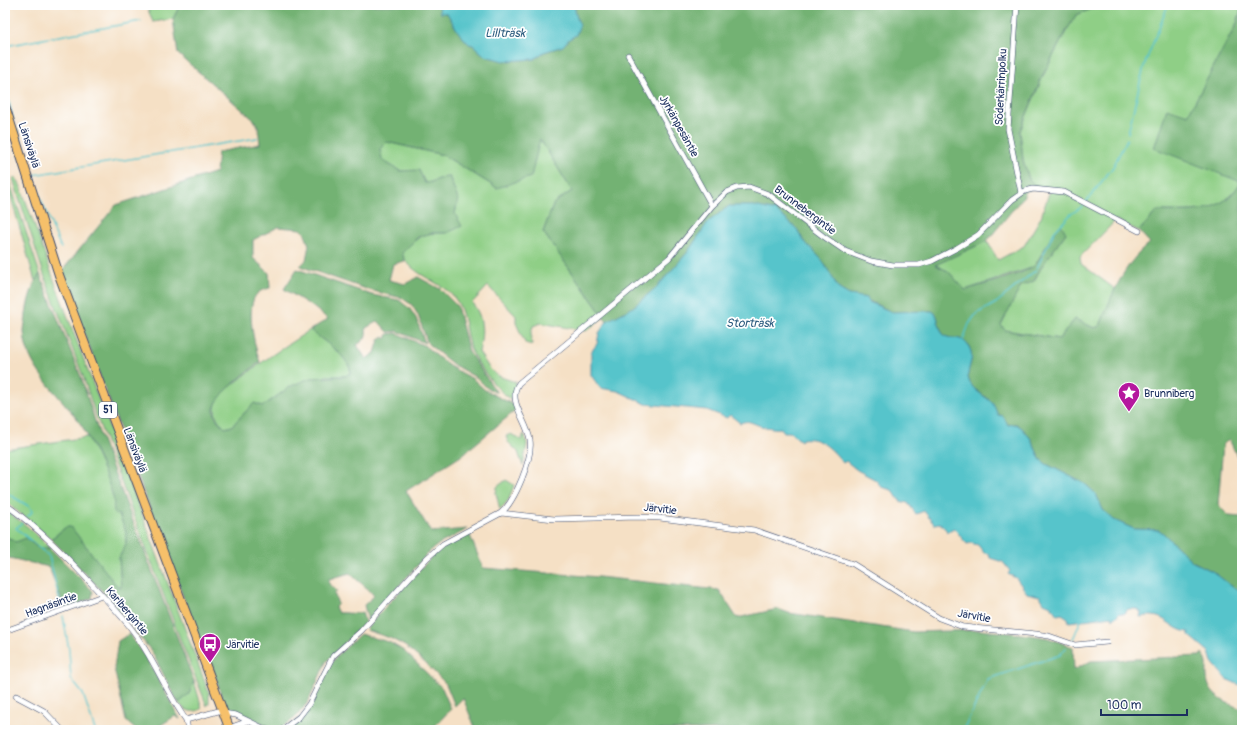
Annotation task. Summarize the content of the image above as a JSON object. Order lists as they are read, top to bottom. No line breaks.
{"streets":{"main road":["Länsiväylä","51"],"street":["Söderkärrinpolku","Jyrkänpesäntie","Brunnebergintie","Järvitie","Hagnäsintie","Karlbergintie"]},"crossings":[["Söderkärrinpolku","Brunnebergintie"],["Jyrkänpesäntie","Brunnebergintie"],["Brunnebergintie","Järvitie"],["Hagnäsintie","Karlbergintie"]],"water":["Lillträsk","Storträsk"],"places":{"place":["Brunniberg"],"bus stop":["Järvitie"]},"scale_bar":"100 m"}
